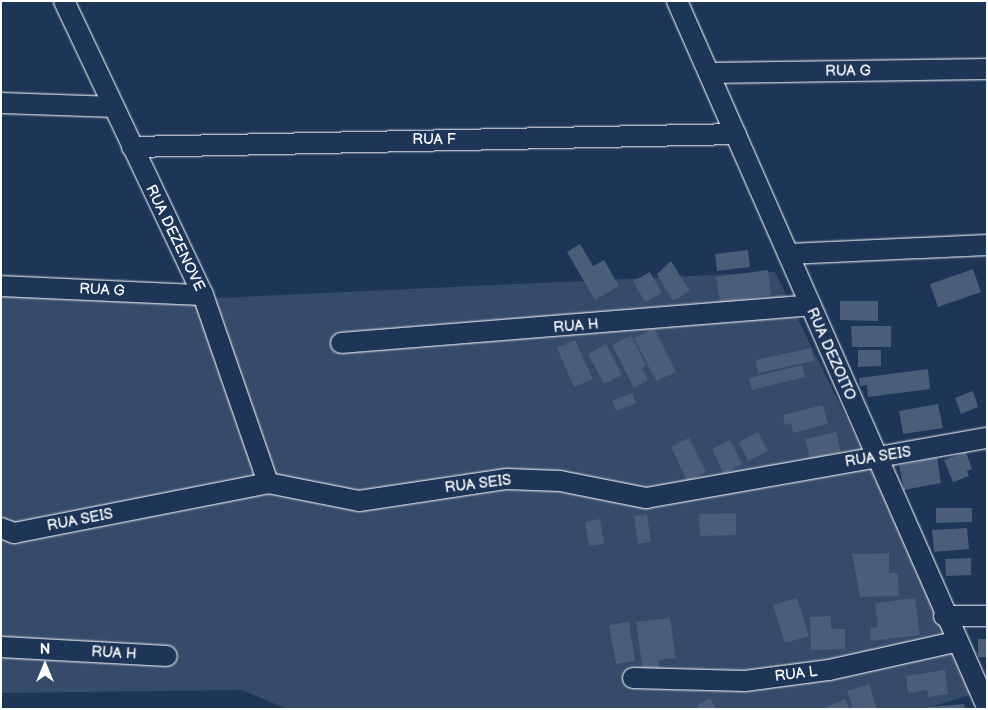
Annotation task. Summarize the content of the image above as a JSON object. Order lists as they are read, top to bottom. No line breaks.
{"streets":{"street":["RUA G","RUA F","RUA DEZENOVE","RUA H","RUA DEZOITO","RUA SEIS","RUA L"]},"crossings":[["RUA G","RUA DEZENOVE"],["RUA G","RUA DEZOITO"],["RUA F","RUA DEZENOVE"],["RUA F","RUA DEZOITO"],["RUA DEZENOVE","RUA SEIS"],["RUA H","RUA DEZOITO"],["RUA DEZOITO","RUA SEIS"],["RUA DEZOITO","RUA L"]],"north":"top"}
